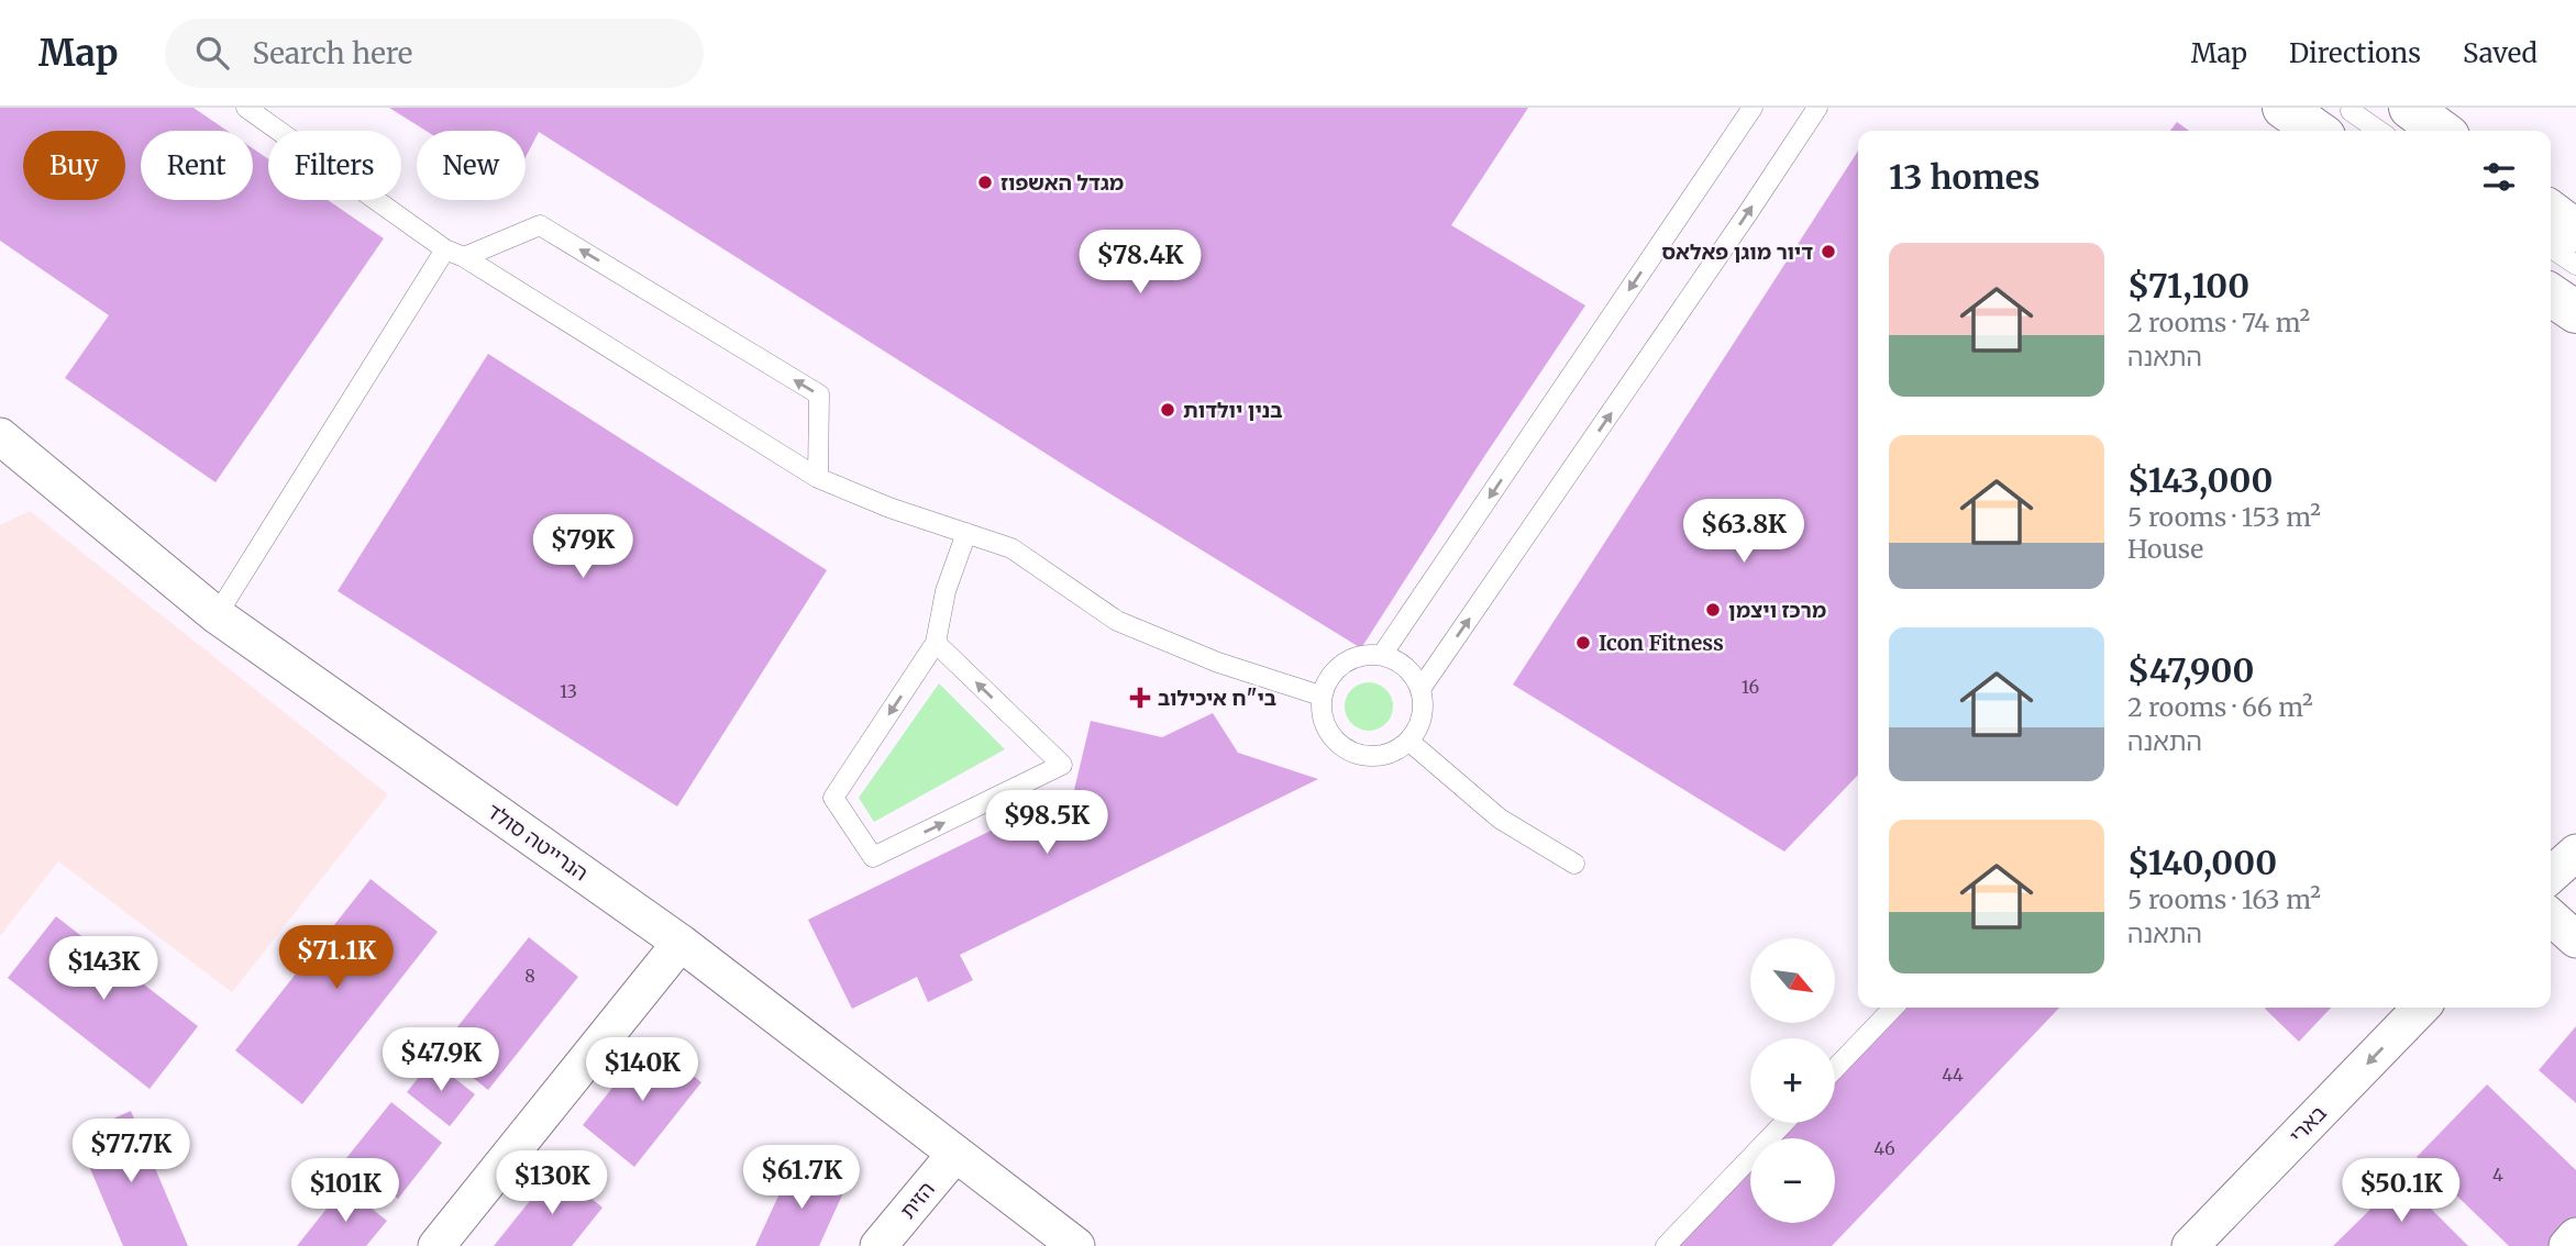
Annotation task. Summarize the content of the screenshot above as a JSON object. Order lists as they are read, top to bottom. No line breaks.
{"streets":{"street":["הנרייטה סולד","בארי","הזית"]},"crossings":[["הנרייטה סולד","הזית"]],"one_way":["בארי"],"places":{"other":["מגדל האשפוז","דיור מוגן פאלאס","בנין יולדות","מרכז ויצמן","Icon Fitness"],"health":["בי\"ח איכילוב"]},"house_numbers":["16","13","8","44","46","4"],"north":"bottom right","page":{"header":"Map","search":"Search here","nav":["Map","Directions","Saved"],"chip":["Buy","Rent","Filters","New"],"heading":"13 homes","list":[{"name":"$71,100","note":"2 rooms · 74 m² · התאנה"},{"name":"$143,000","note":"5 rooms · 153 m² · House"},{"name":"$47,900","note":"2 rooms · 66 m² · התאנה"},{"name":"$140,000","note":"5 rooms · 163 m² · התאנה"}],"price":["$78.4K","$63.8K","$79K","$98.5K","$71.1K","$143K","$47.9K","$140K","$77.7K","$61.7K","$130K","$101K","$50.1K"],"map_buttons":["+","−"]}}
